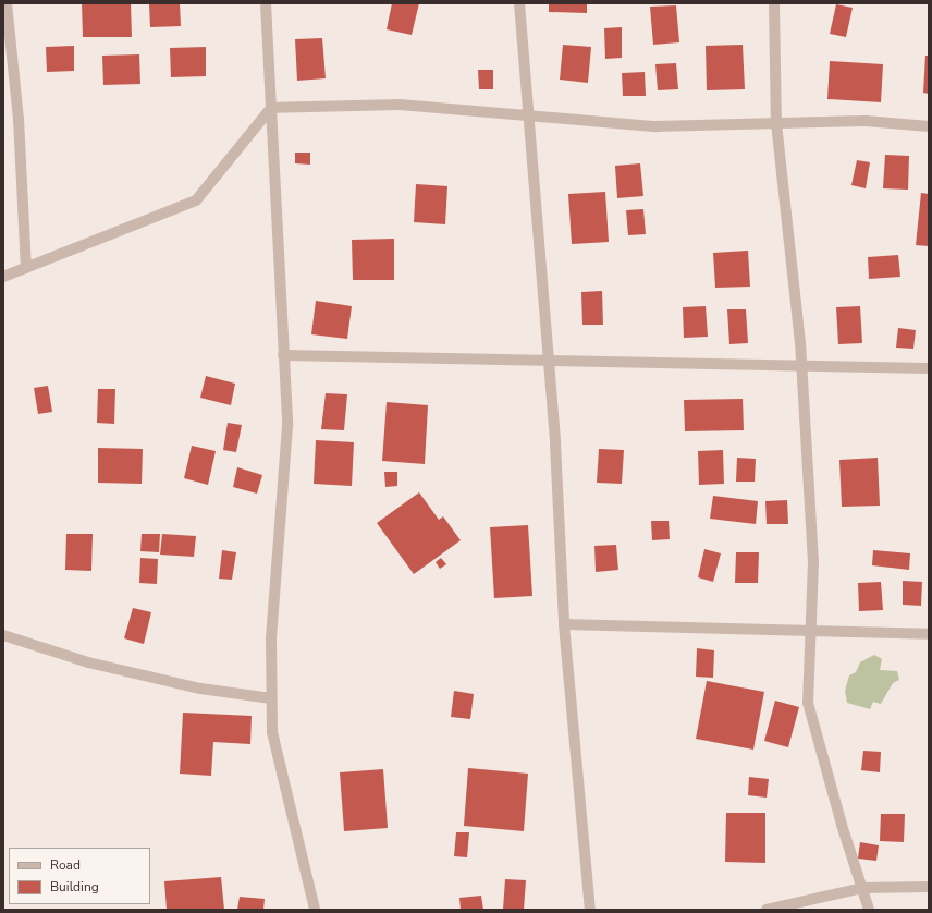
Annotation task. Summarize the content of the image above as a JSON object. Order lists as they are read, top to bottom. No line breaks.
{"legend":["Road","Building"]}
